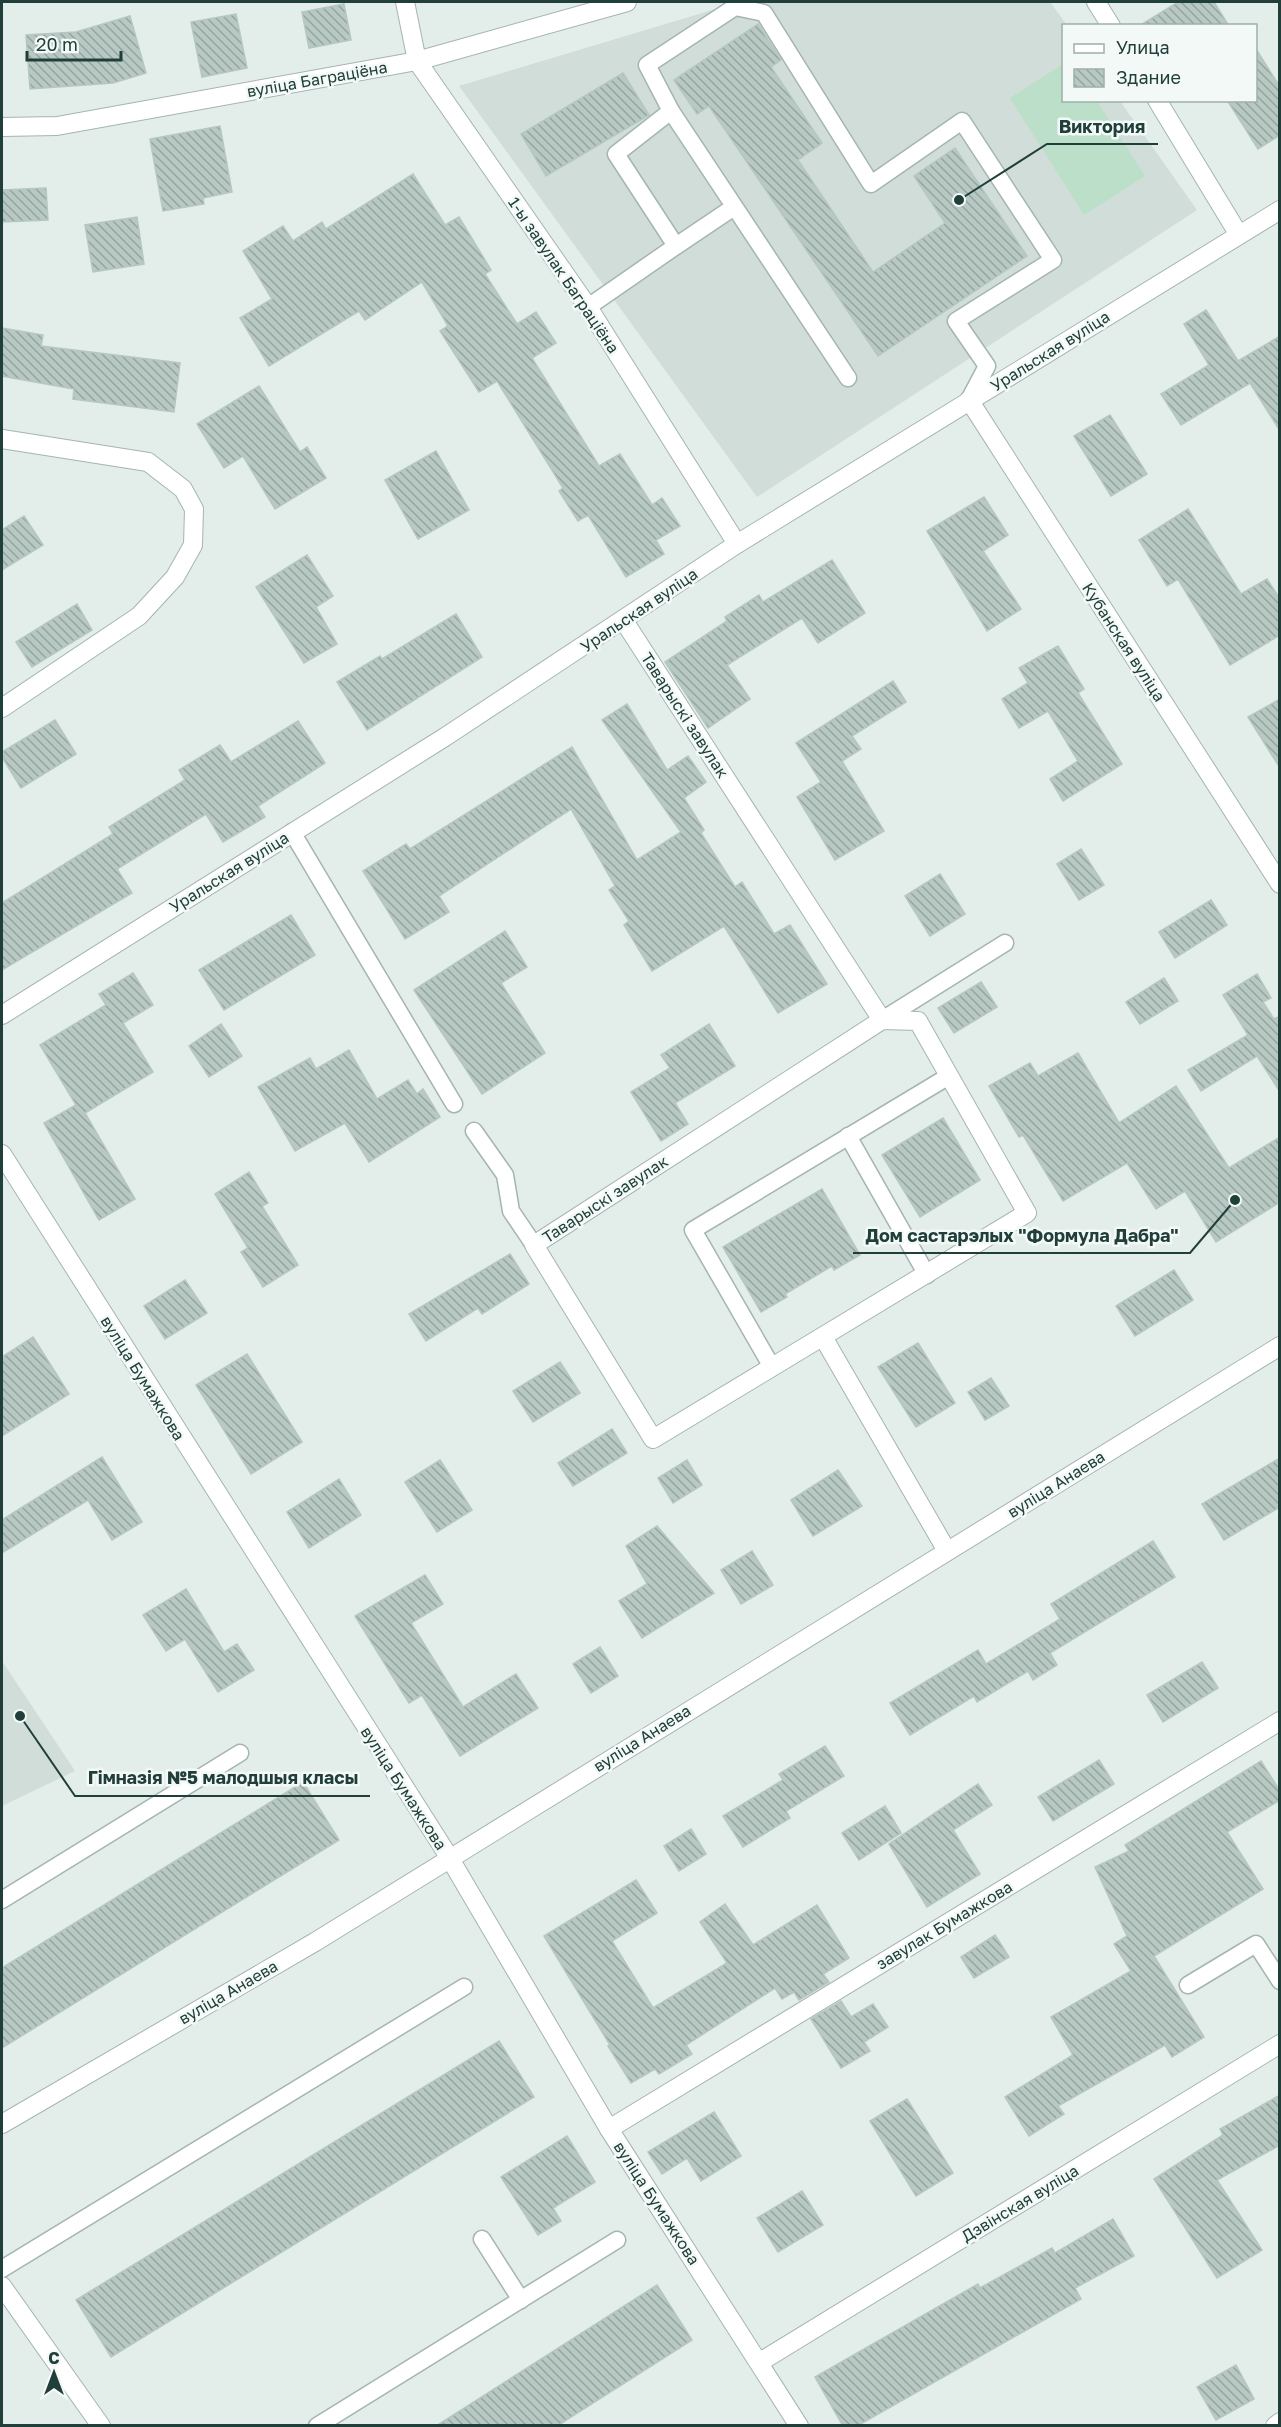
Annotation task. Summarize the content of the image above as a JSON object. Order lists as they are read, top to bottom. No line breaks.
{"streets":{"street":["вуліца Баграціёна","1-ы завулак Баграціёна","Уральская вуліца","Кубанская вуліца","Таварыскі завулак","вуліца Бумажкова","вуліца Анаева","завулак Бумажкова","Дзвінская вуліца"]},"crossings":[["вуліца Баграціёна","1-ы завулак Баграціёна"],["1-ы завулак Баграціёна","Уральская вуліца"],["Уральская вуліца","Кубанская вуліца"],["Уральская вуліца","Таварыскі завулак"],["вуліца Бумажкова","вуліца Анаева"],["вуліца Бумажкова","завулак Бумажкова"],["вуліца Бумажкова","Дзвінская вуліца"]],"places":["Виктория","Дом састарэлых \"Формула Дабра\"","Гімназія №5 малодшыя класы"],"legend":["Улица","Здание"],"scale_bar":"20 m","north":"top"}
